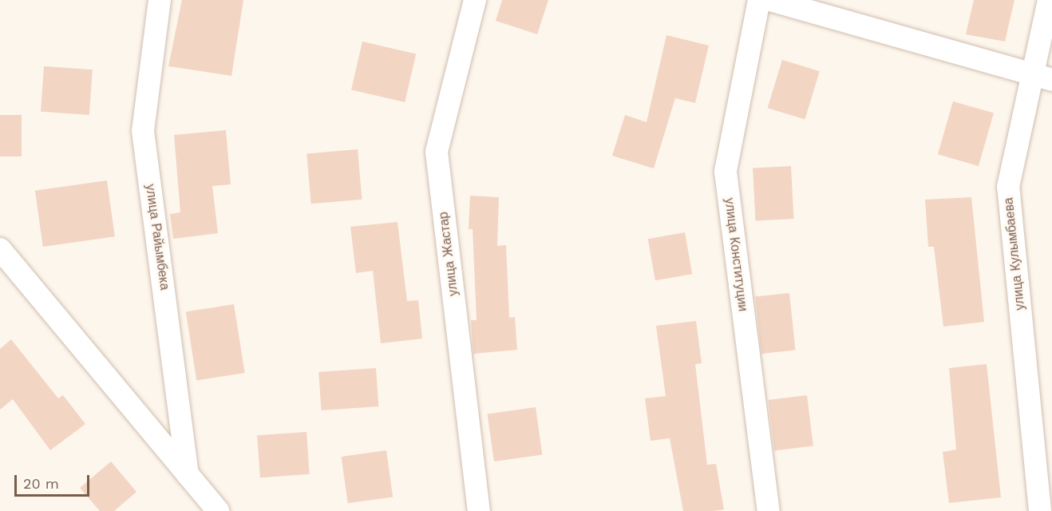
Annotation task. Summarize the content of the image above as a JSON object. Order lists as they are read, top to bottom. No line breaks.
{"streets":{"street":["улица Райымбека","улица Жастар","улица Кулымбаева","улица Конституции"]},"scale_bar":"20 m"}
